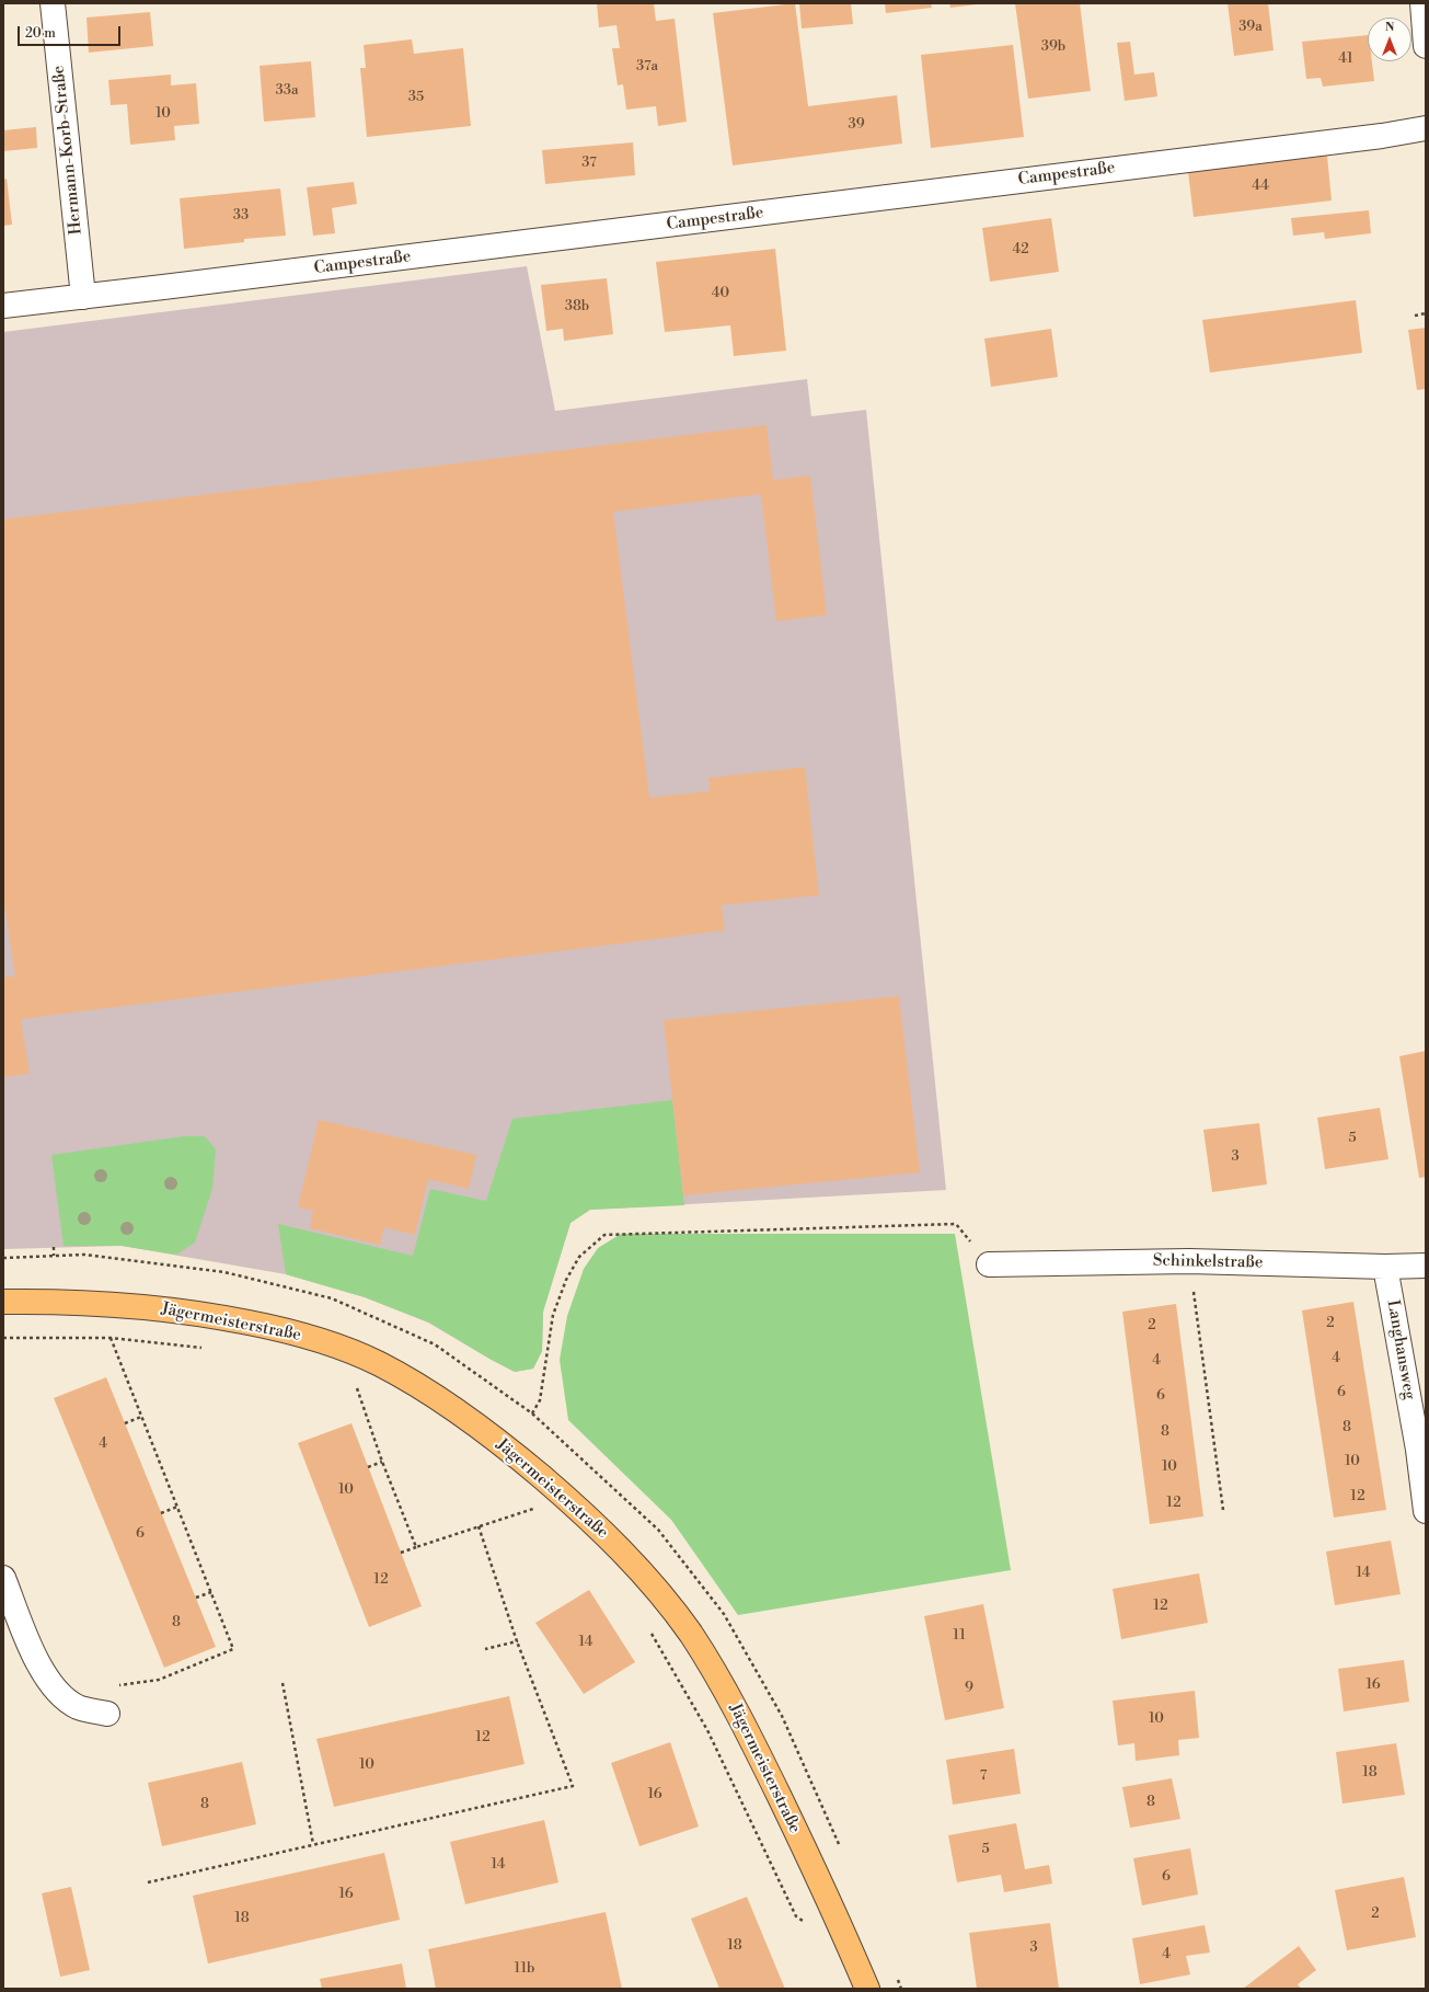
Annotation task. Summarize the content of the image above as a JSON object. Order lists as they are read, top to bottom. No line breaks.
{"streets":{"main road":["Jägermeisterstraße"],"street":["Hermann-Korb-Straße","Campestraße","Schinkelstraße","Langhansweg"]},"crossings":[["Hermann-Korb-Straße","Campestraße"],["Schinkelstraße","Langhansweg"]],"house_numbers":["39a","39b","41","37a","33a","35","10","39","37","44","33","42","40","38b","5","3","2","2","4","4","6","6","8","8","4","10","10","10","12","12","6","14","12","12","8","11","14","16","9","10","12","10","18","7","16","8","8","5","14","6","16","2","18","18","3","4","11b"],"scale_bar":"20 m","north":"top"}
